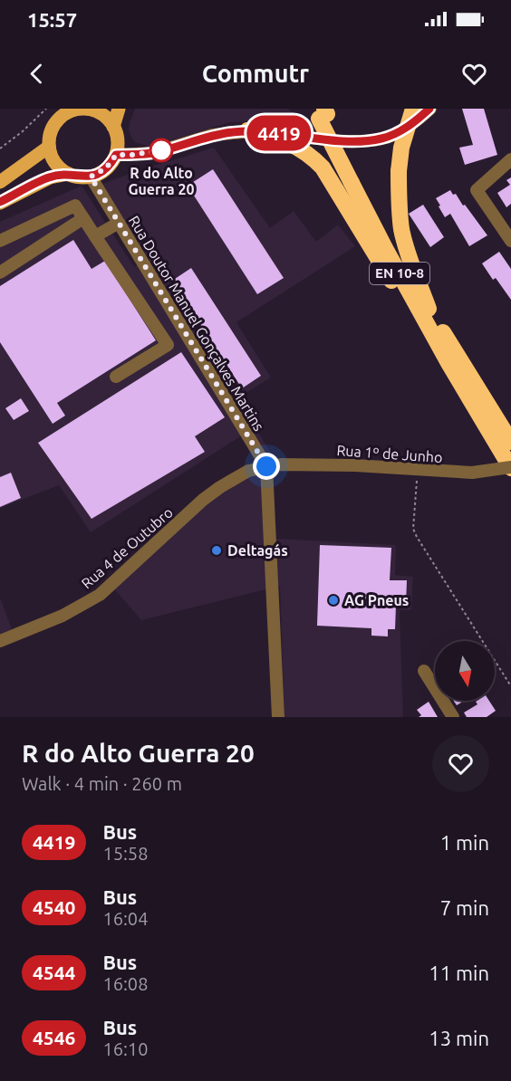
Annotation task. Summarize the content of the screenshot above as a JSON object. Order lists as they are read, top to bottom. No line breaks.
{"streets":{"highway":["EN 10-8"],"street":["Rua Doutor Manuel Gonçalves Martins","Rua 1º de Junho","Rua 4 de Outubro"]},"crossings":[["EN 10-8","Rua 1º de Junho"],["Rua Doutor Manuel Gonçalves Martins","Rua 1º de Junho"],["Rua Doutor Manuel Gonçalves Martins","Rua 4 de Outubro"],["Rua 1º de Junho","Rua 4 de Outubro"]],"places":["R do Alto Guerra 20","Deltagás","AG Pneus"],"lines":["bus line 4419"],"north":"bottom","page":{"status":"15:57","header":"Commutr","on_map":"4419","heading":["R do Alto Guerra 20","Walk · 4 min · 260 m"],"list":[{"mark":"4419","name":"Bus","note":"15:58","value":"1 min"},{"mark":"4540","name":"Bus","note":"16:04","value":"7 min"},{"mark":"4544","name":"Bus","note":"16:08","value":"11 min"},{"mark":"4546","name":"Bus","note":"16:10","value":"13 min"}]}}
